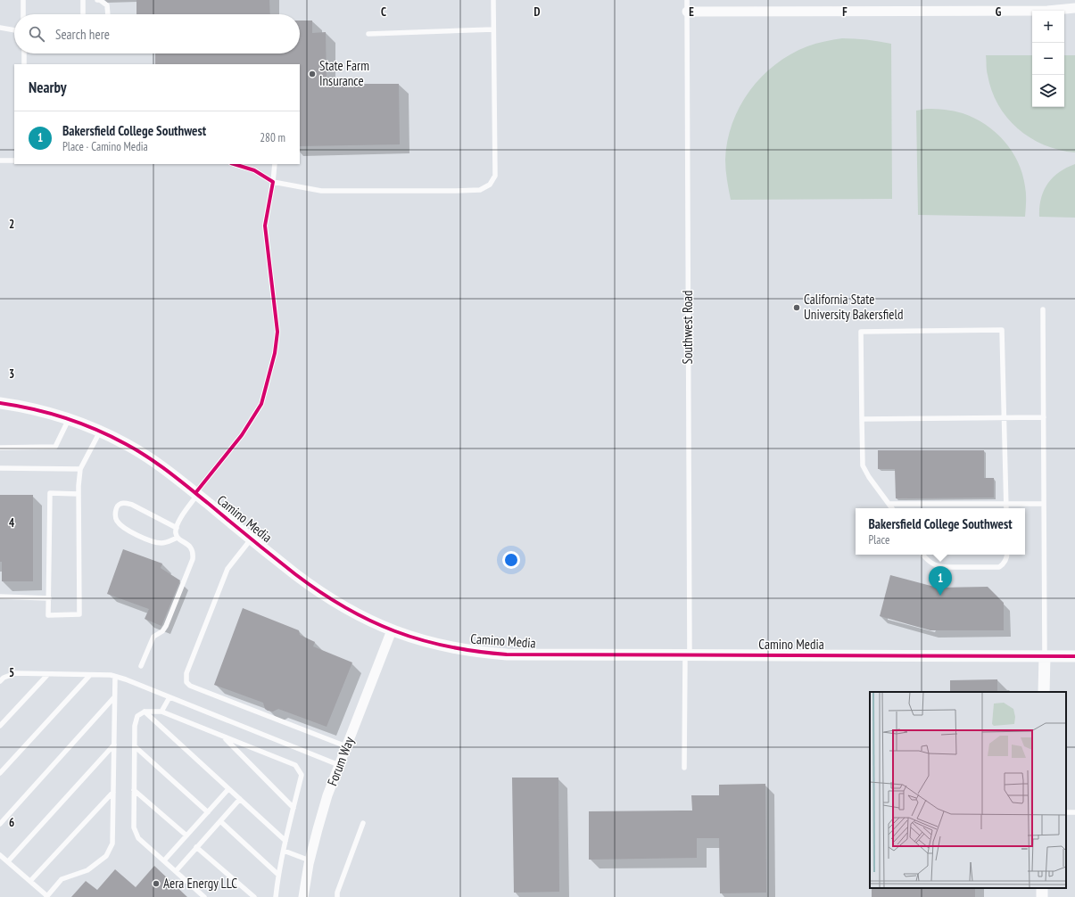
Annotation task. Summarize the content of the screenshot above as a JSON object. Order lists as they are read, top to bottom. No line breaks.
{"streets":{"street":["Camino Media","Forum Way"],"lane":["Southwest Road"]},"crossings":[["Southwest Road","Camino Media"],["Camino Media","Forum Way"]],"places":["State Farm Insurance","California State University Bakersfield","Aera Energy LLC"],"page":{"map_buttons":["+","−"],"search":"Search here","heading":"Nearby","list":[{"mark":"1","name":"Bakersfield College Southwest","note":"Place · Camino Media","value":"280 m"}],"popup":["Bakersfield College Southwest","Place"],"pins":"1"},"grid":{"columns":["C","D","E","F","G"],"rows":["2","3","4","5","6"]}}
